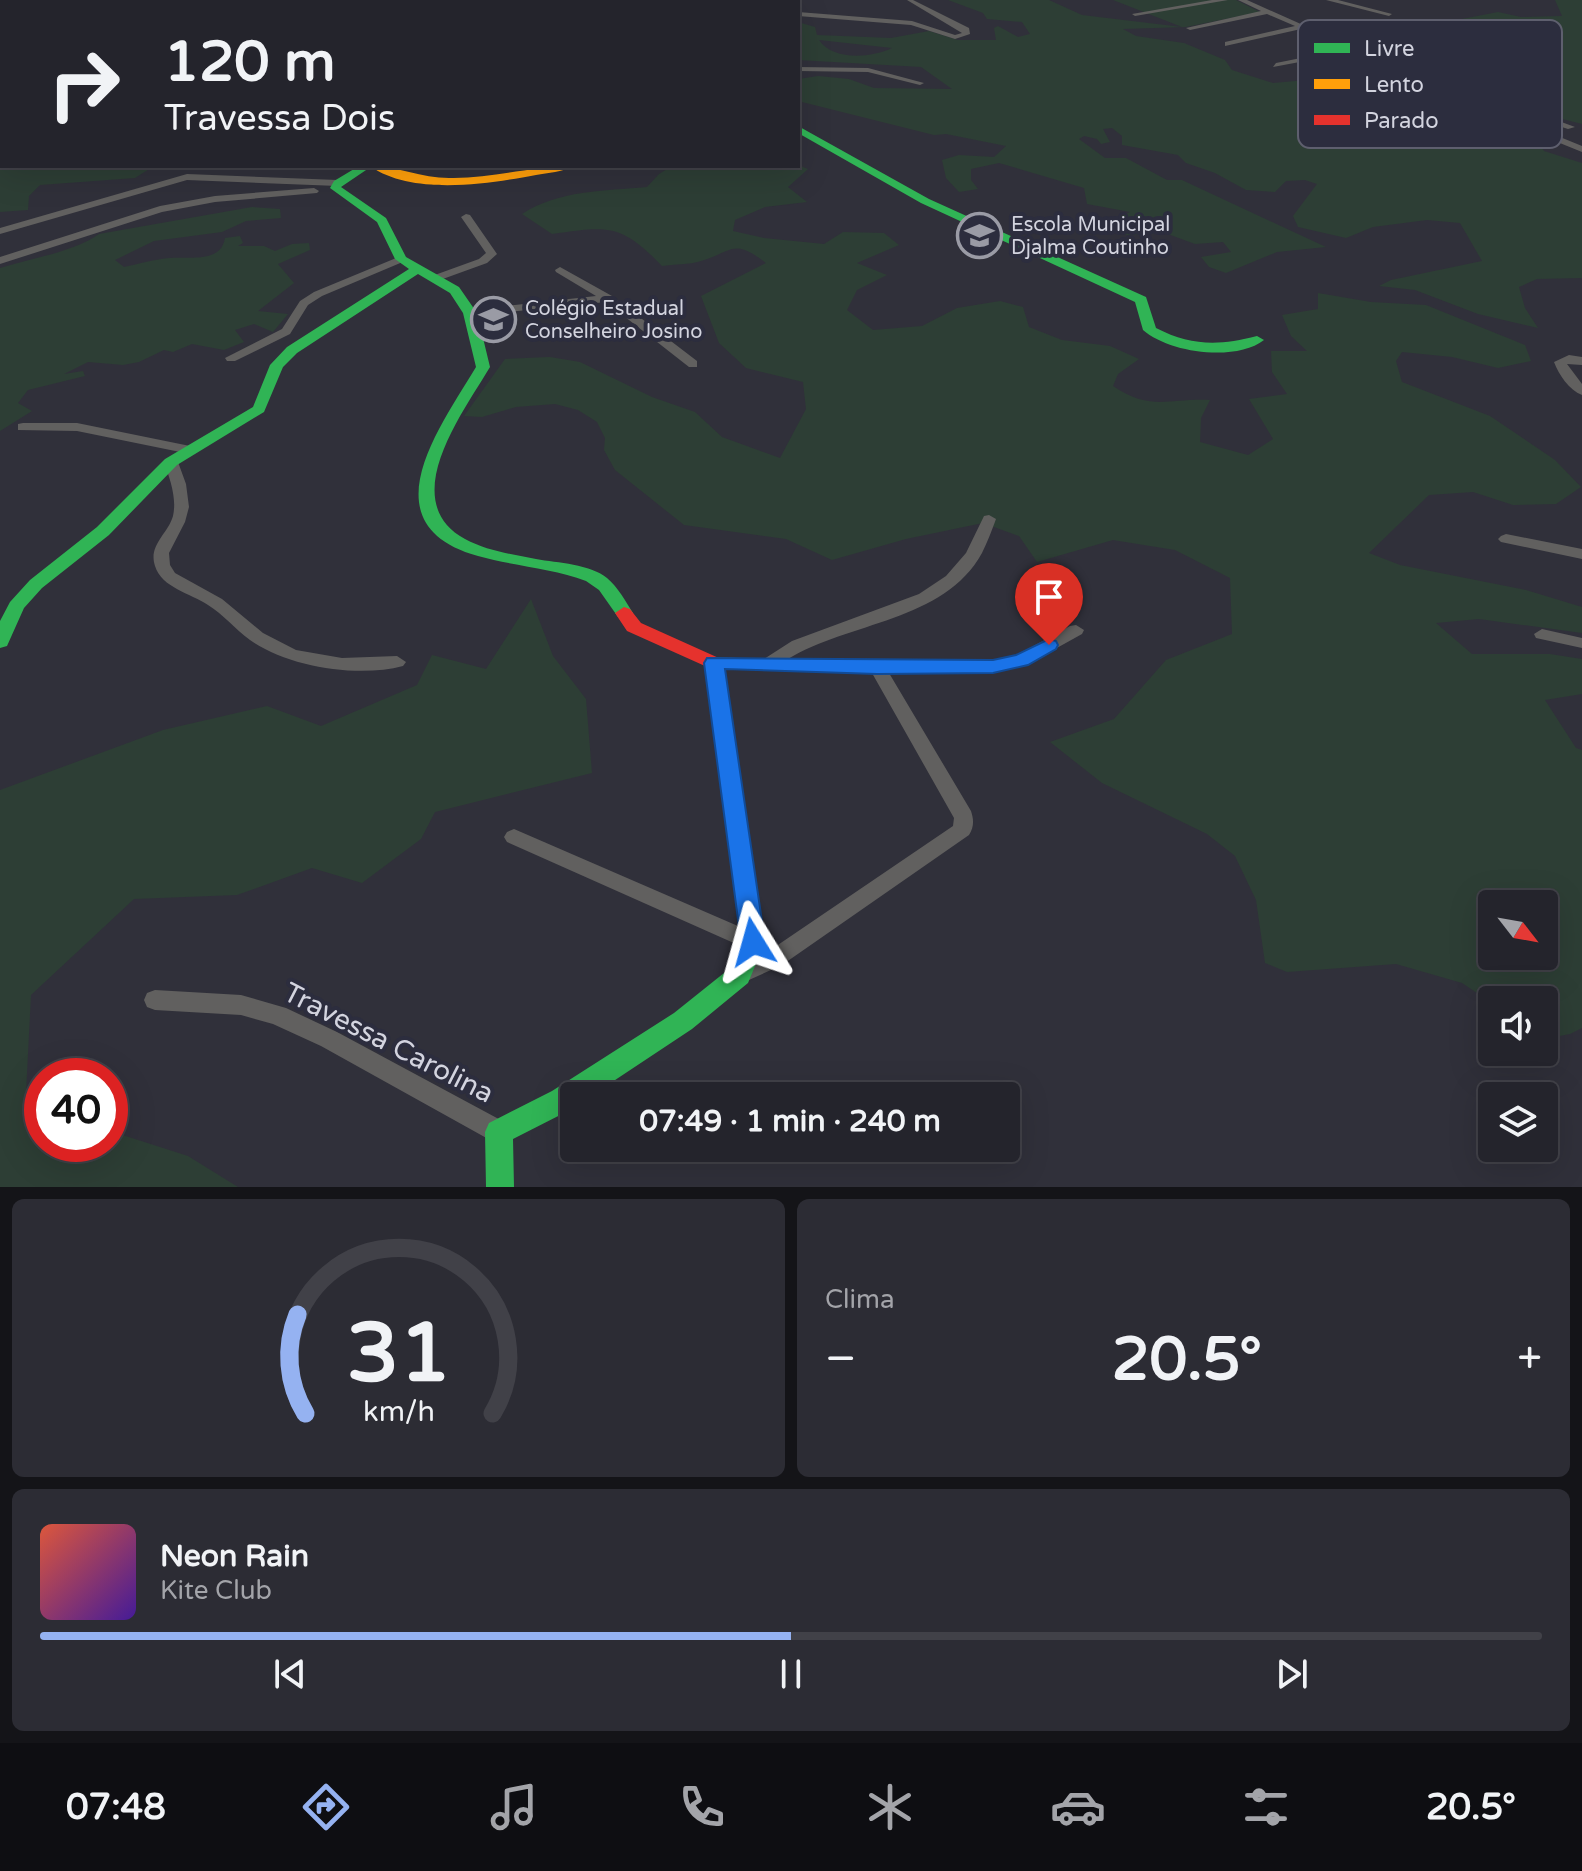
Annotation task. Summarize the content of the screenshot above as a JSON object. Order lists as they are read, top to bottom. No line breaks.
{"streets":{"street":["Travessa Carolina"]},"places":{"school or university":["Escola Municipal Djalma Coutinho","Colégio Estadual Conselheiro Josino"]},"legend":["Livre","Lento","Parado"],"north":"bottom right","page":{"turn":["120 m","Travessa Dois"],"limit":"40","trip":"07:49 · 1 min · 240 m","tile":"Clima","heat":["−","20.5°","+"],"song":["Neon Rain","Kite Club"],"tabs":["07:48","20.5°"],"gauge":["31","km/h"]}}
